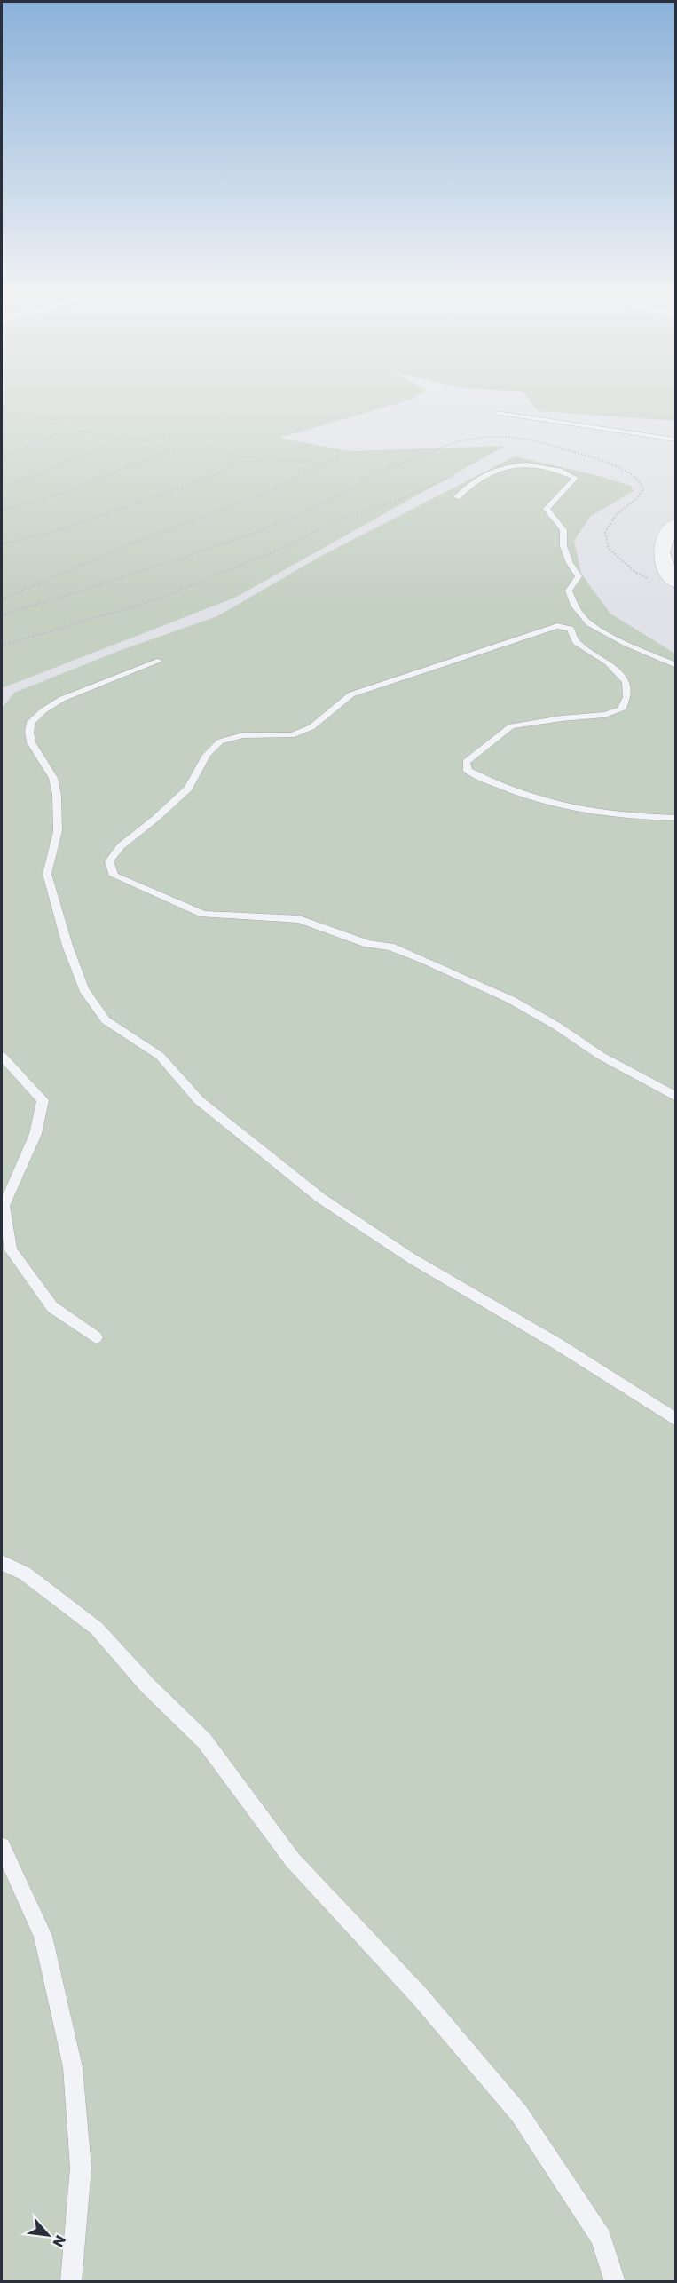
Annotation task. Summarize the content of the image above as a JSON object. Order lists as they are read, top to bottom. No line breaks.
{"north":"bottom right"}
